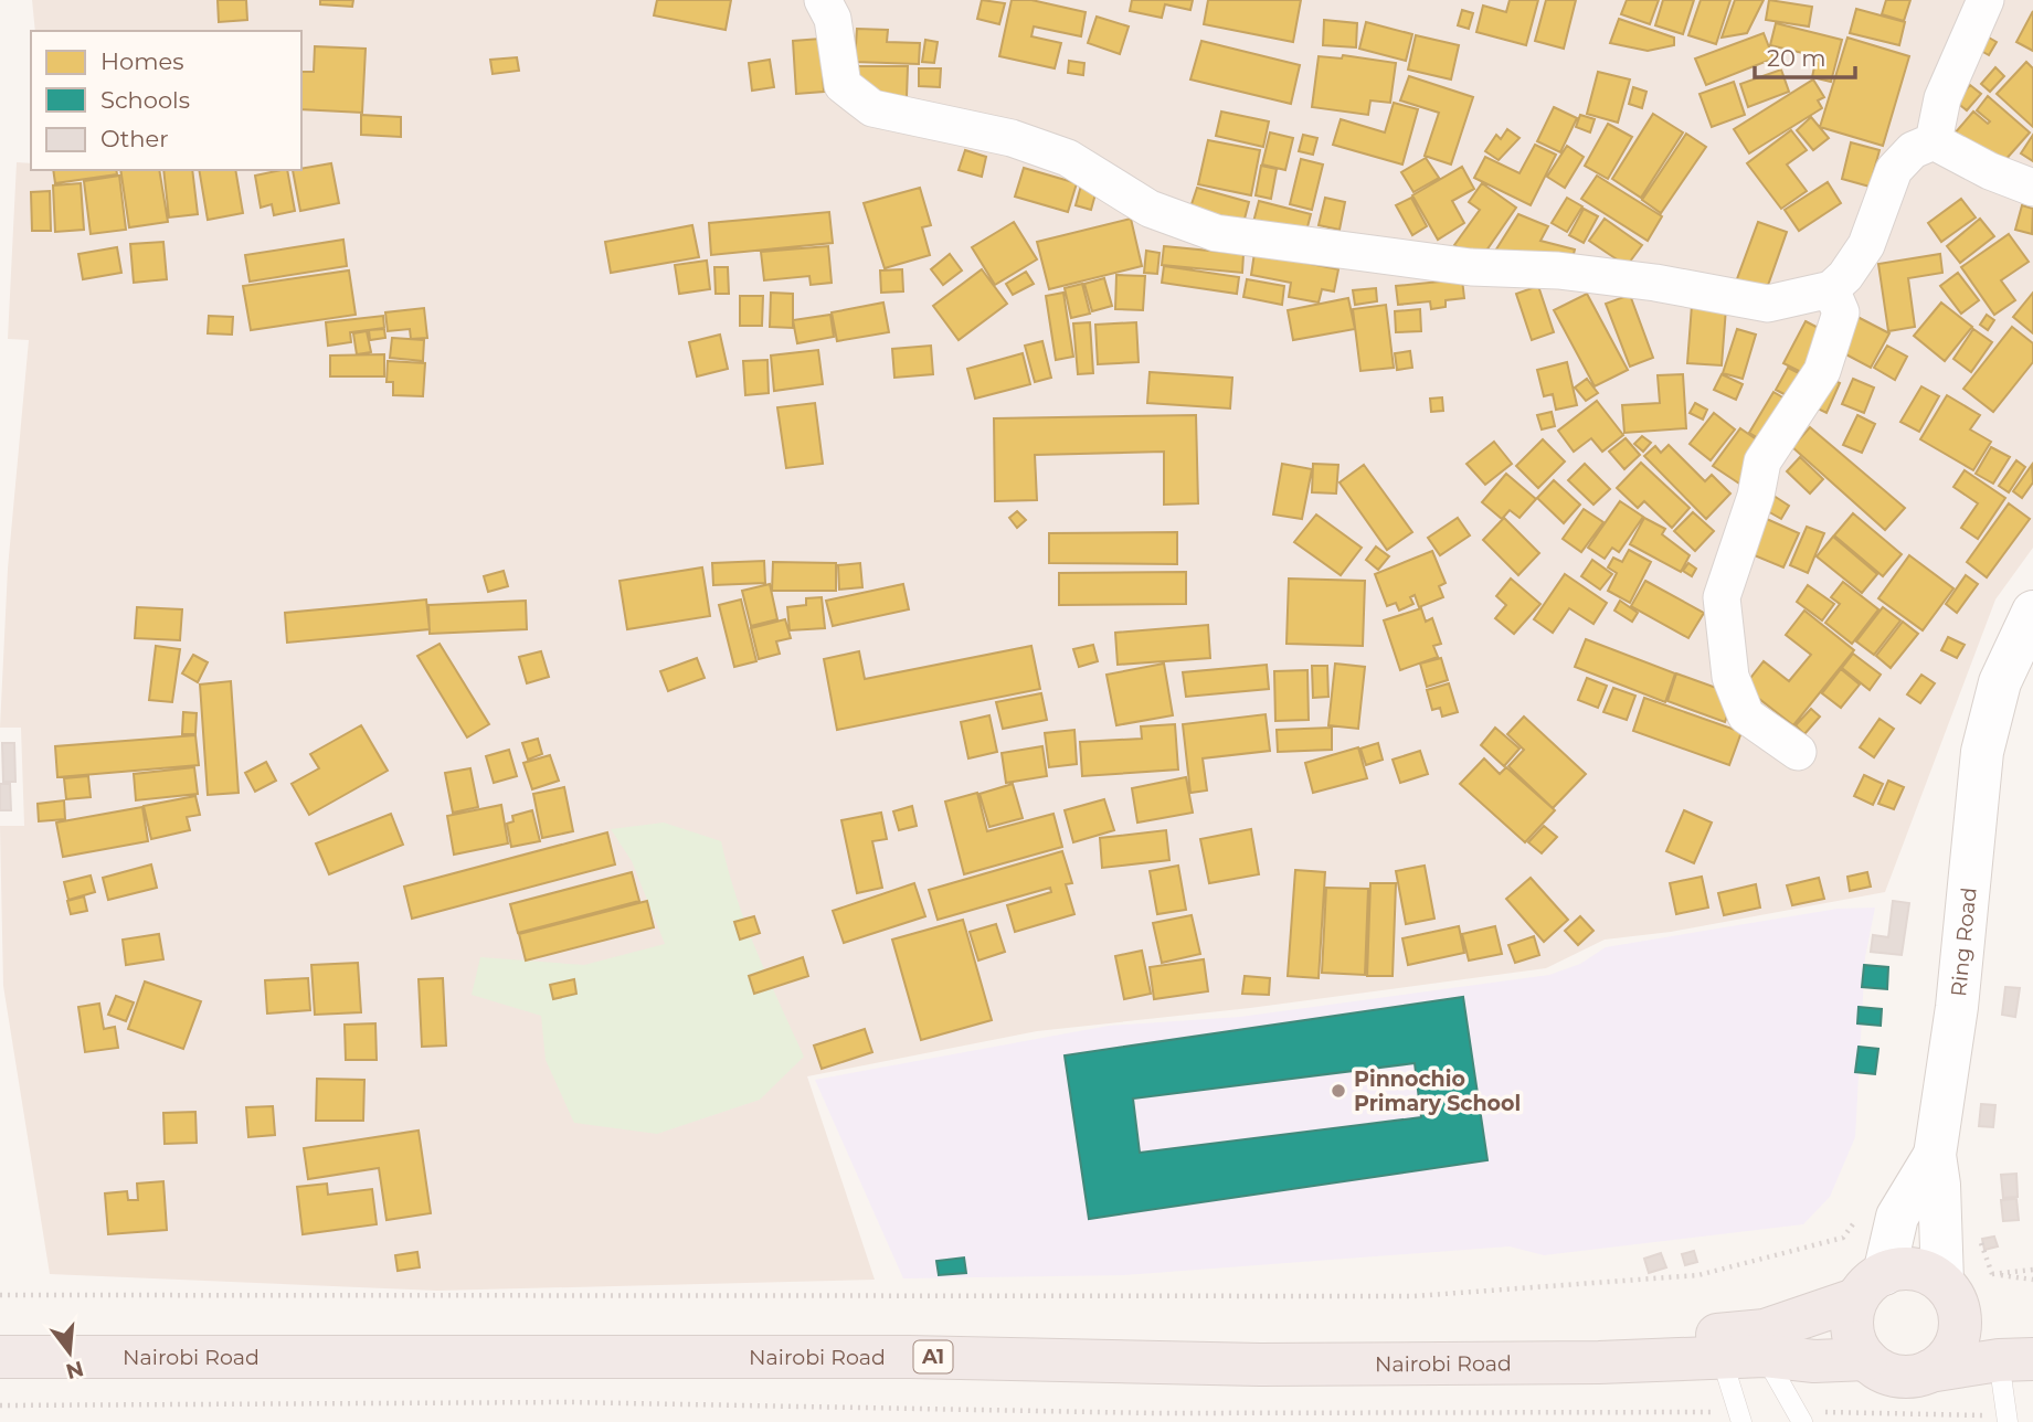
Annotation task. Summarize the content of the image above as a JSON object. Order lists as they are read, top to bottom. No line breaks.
{"streets":{"highway":["Nairobi Road","A1"],"main road":["Ring Road"]},"crossings":[["Ring Road","Nairobi Road"]],"places":["Pinnochio Primary School"],"legend":["Homes","Schools","Other"],"scale_bar":"20 m","north":"bottom"}
